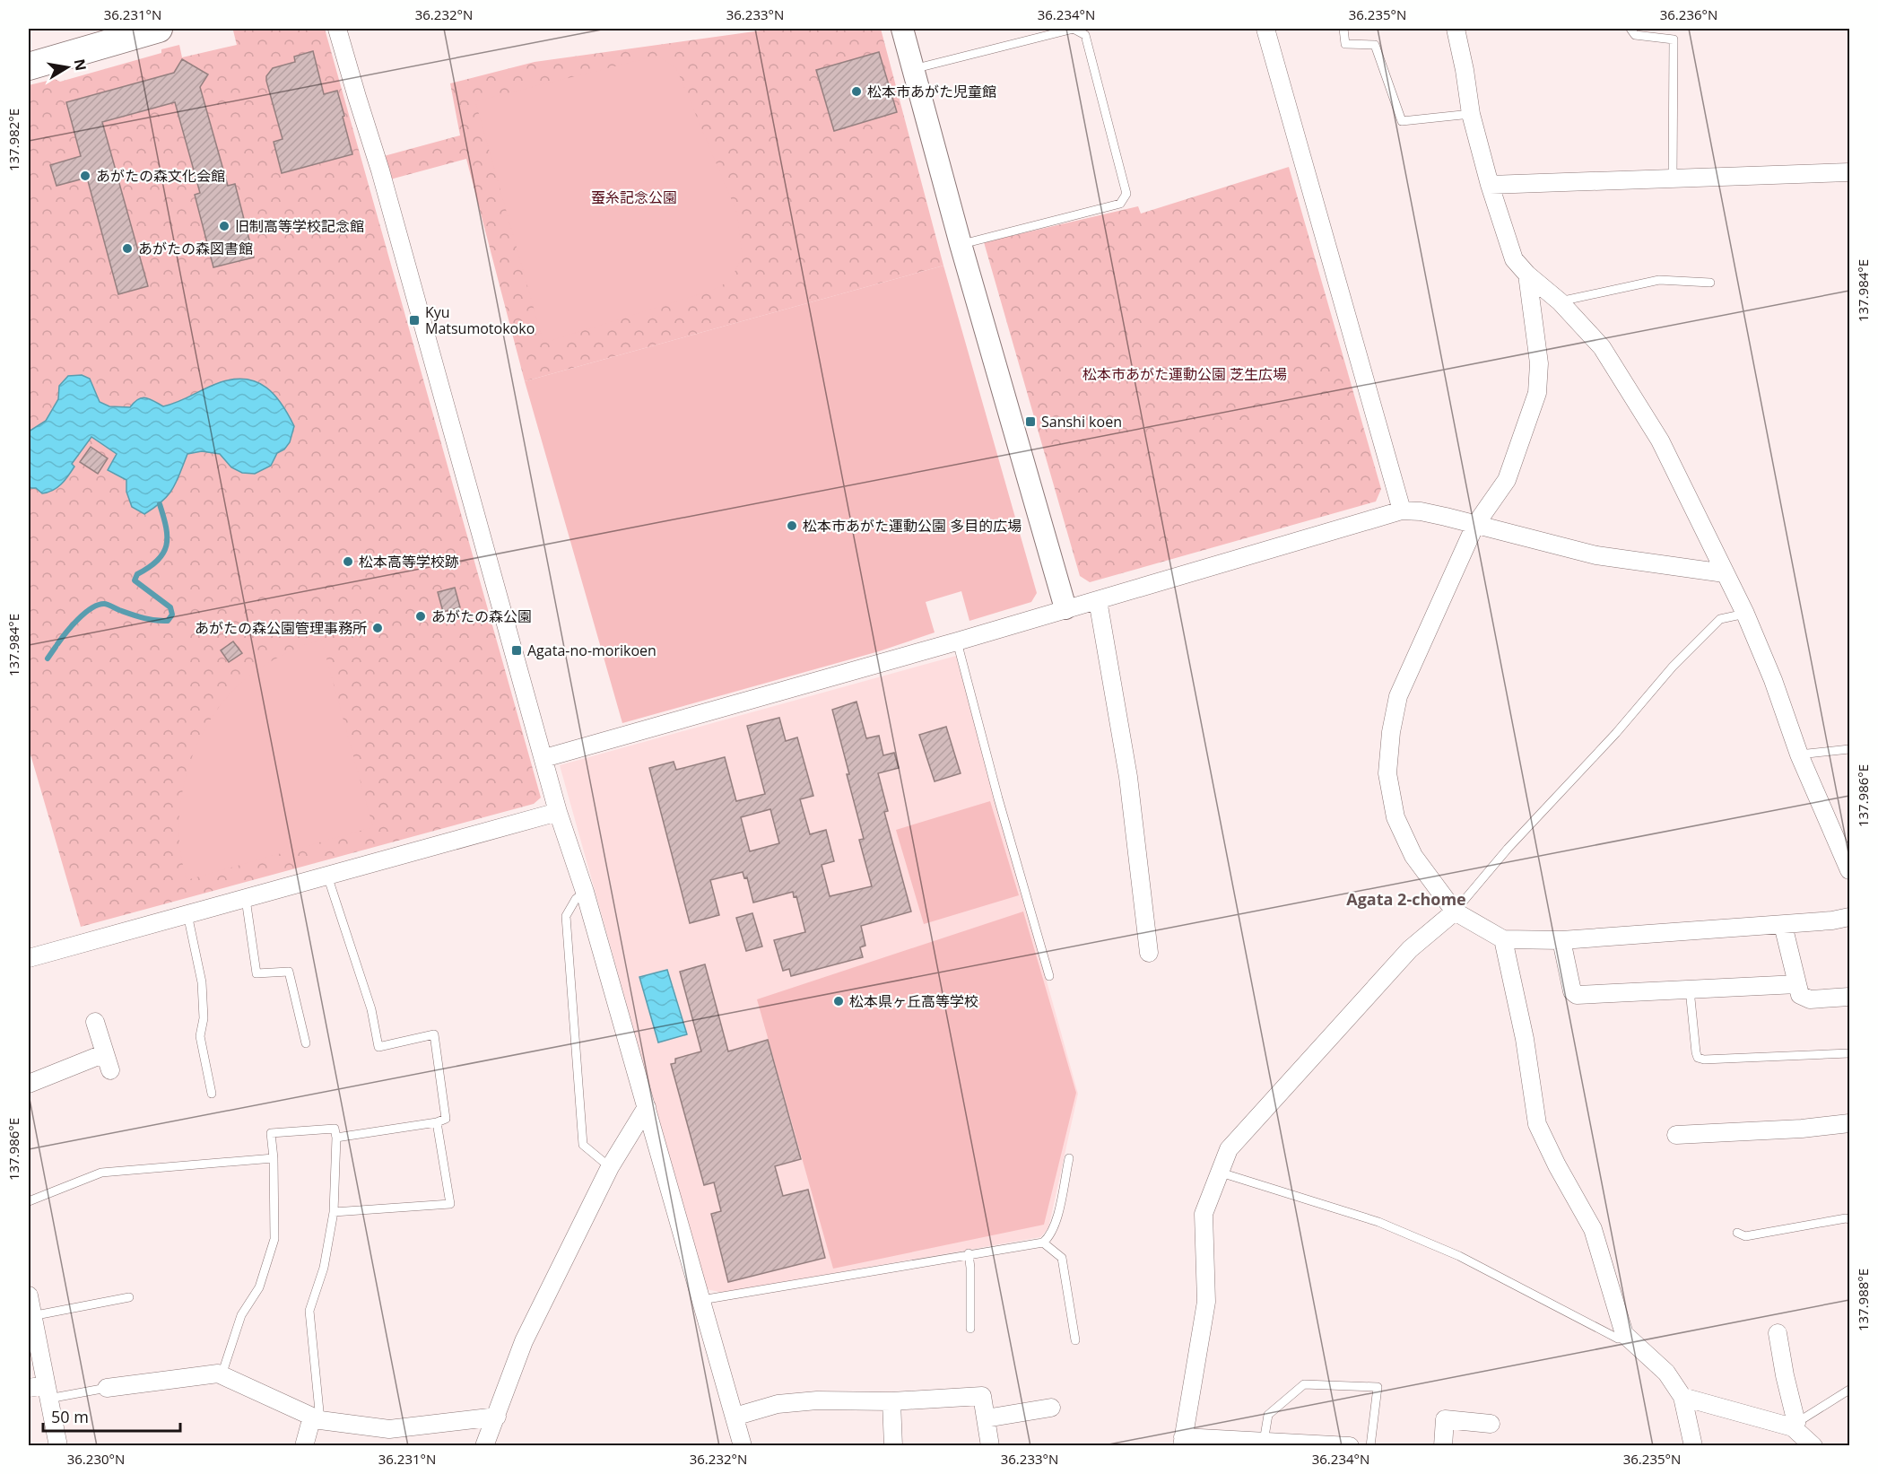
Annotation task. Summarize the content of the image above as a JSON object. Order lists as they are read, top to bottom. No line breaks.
{"districts":["Agata 2-chome"],"parks":["蚕糸記念公園","松本市あがた運動公園 芝生広場"],"places":{"other":["松本市あがた児童館","あがたの森文化会館","旧制高等学校記念館","あがたの森図書館","松本市あがた運動公園 多目的広場","松本高等学校跡","あがたの森公園","あがたの森公園管理事務所","松本県ヶ丘高等学校"],"transit":["Kyu Matsumotokoko","Sanshi koen","Agata-no-morikoen"]},"scale_bar":"50 m","north":"right","coordinates":["36.231°N","36.232°N","36.233°N","36.234°N","36.235°N","36.236°N","137.982°E","137.984°E","137.986°E","137.988°E","36.230°N"]}
